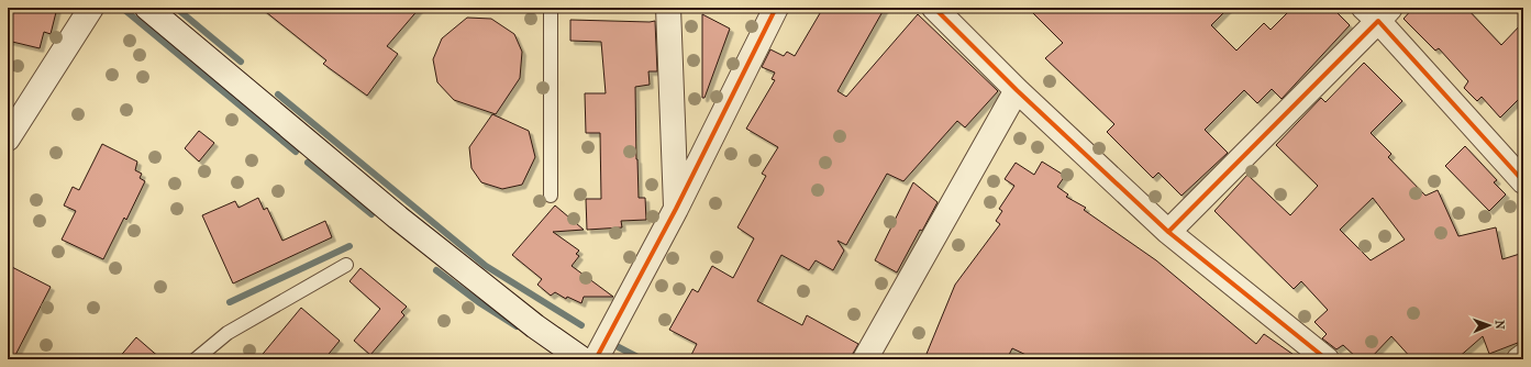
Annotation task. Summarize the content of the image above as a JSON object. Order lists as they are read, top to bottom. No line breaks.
{"north":"right"}
